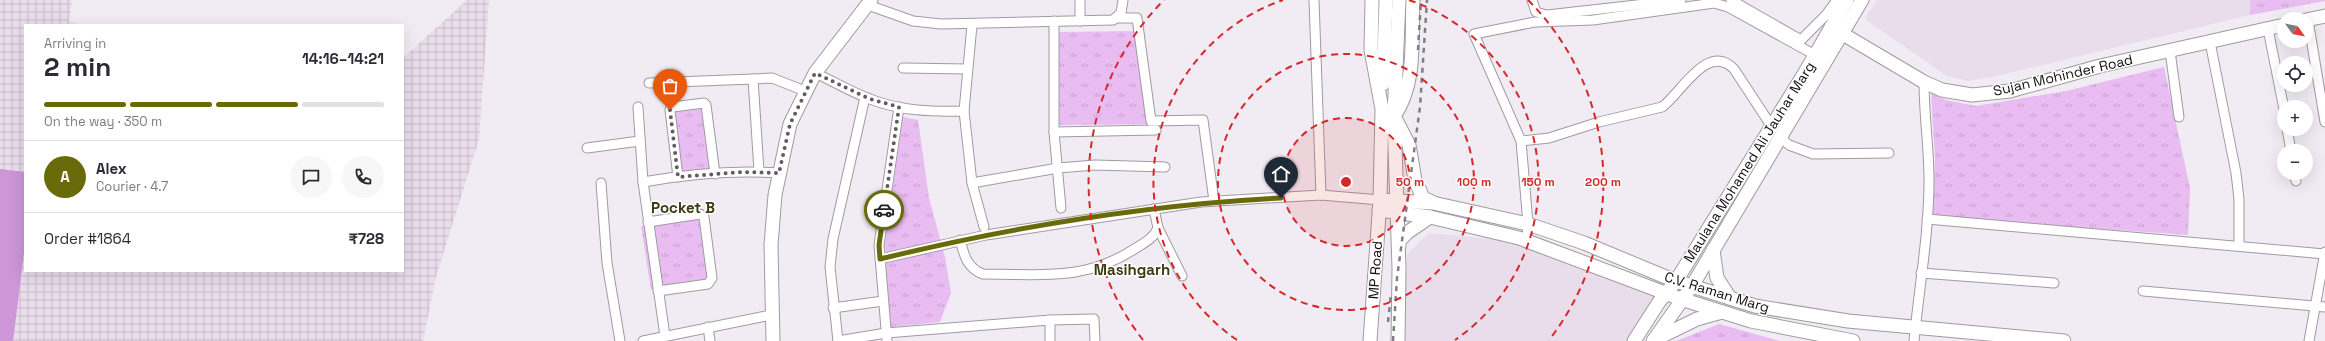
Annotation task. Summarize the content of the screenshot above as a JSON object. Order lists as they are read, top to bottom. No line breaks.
{"streets":{"main road":["Sujan Mohinder Road","Maulana Mohamed Ali Jauhar Marg","MP Road","C.V. Raman Marg"]},"crossings":[["Sujan Mohinder Road","Maulana Mohamed Ali Jauhar Marg"],["Maulana Mohamed Ali Jauhar Marg","C.V. Raman Marg"],["MP Road","C.V. Raman Marg"]],"districts":["Pocket B","Masihgarh"],"north":"bottom right","page":{"map_buttons":["+","−"],"heading":["2 min","Arriving in","14:16–14:21"],"panel":["Alex","Courier · 4.7","Order #1864","₹728"],"bar":"On the way · 350 m","round":"A"},"rings":["50 m","100 m","150 m","200 m"]}
